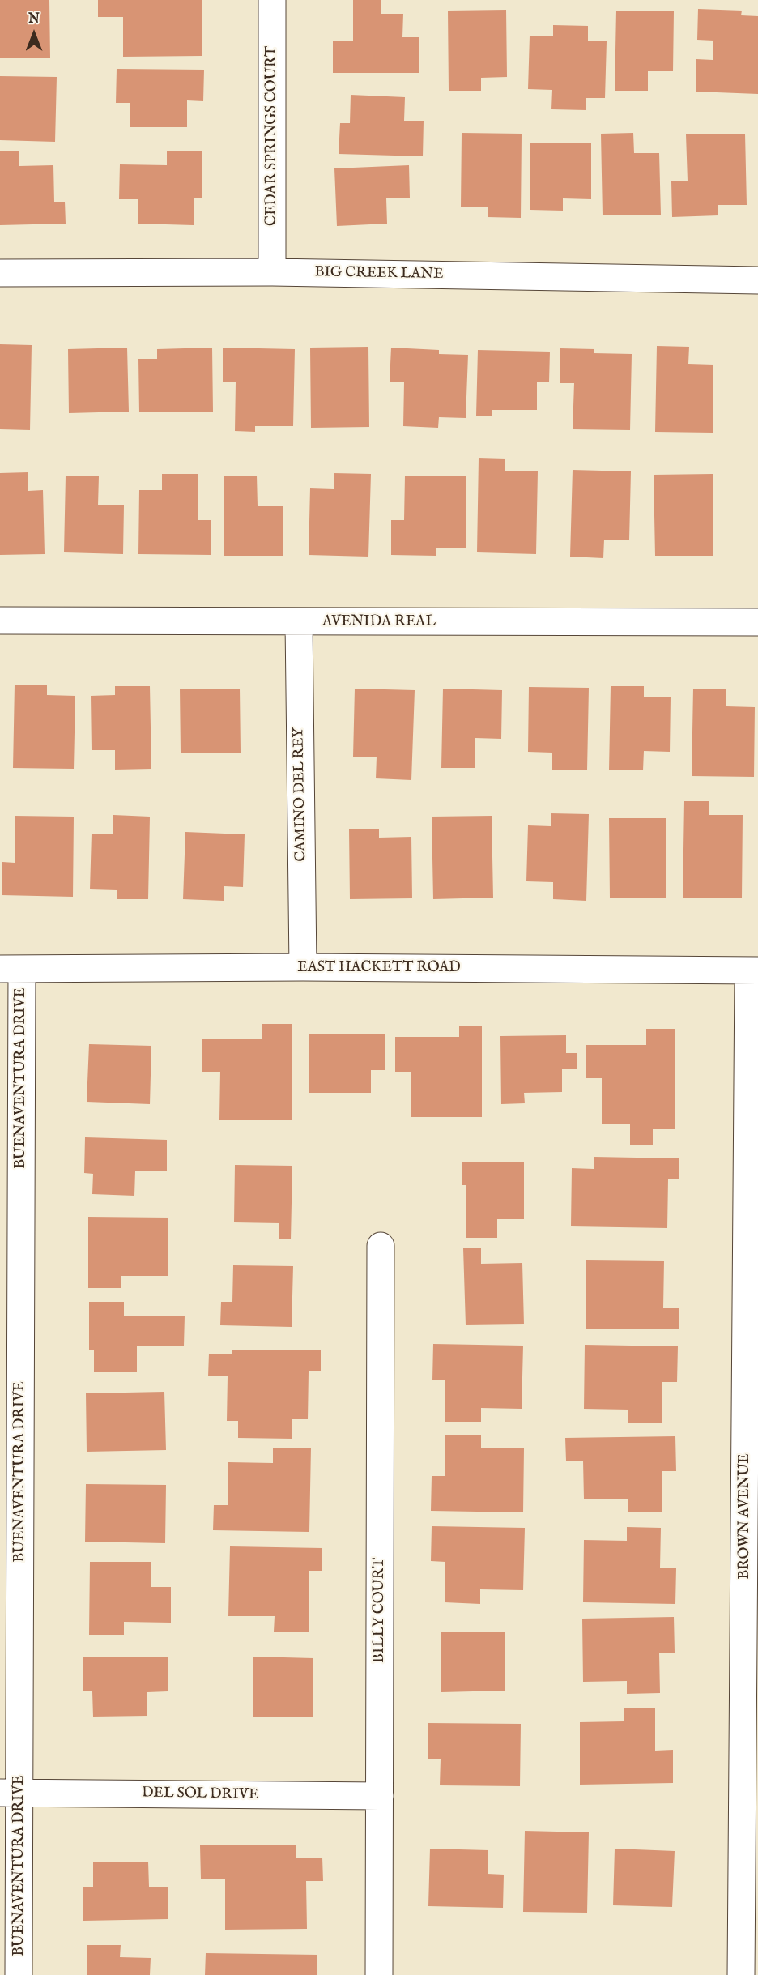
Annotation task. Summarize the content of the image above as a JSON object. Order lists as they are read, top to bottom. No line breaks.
{"streets":{"street":["CEDAR SPRINGS COURT","BIG CREEK LANE","AVENIDA REAL","CAMINO DEL REY","EAST HACKETT ROAD","BUENAVENTURA DRIVE","BROWN AVENUE","BILLY COURT","DEL SOL DRIVE"]},"crossings":[["CEDAR SPRINGS COURT","BIG CREEK LANE"],["AVENIDA REAL","CAMINO DEL REY"],["CAMINO DEL REY","EAST HACKETT ROAD"],["EAST HACKETT ROAD","BUENAVENTURA DRIVE"],["EAST HACKETT ROAD","BROWN AVENUE"],["BUENAVENTURA DRIVE","DEL SOL DRIVE"],["BILLY COURT","DEL SOL DRIVE"]],"north":"top"}
